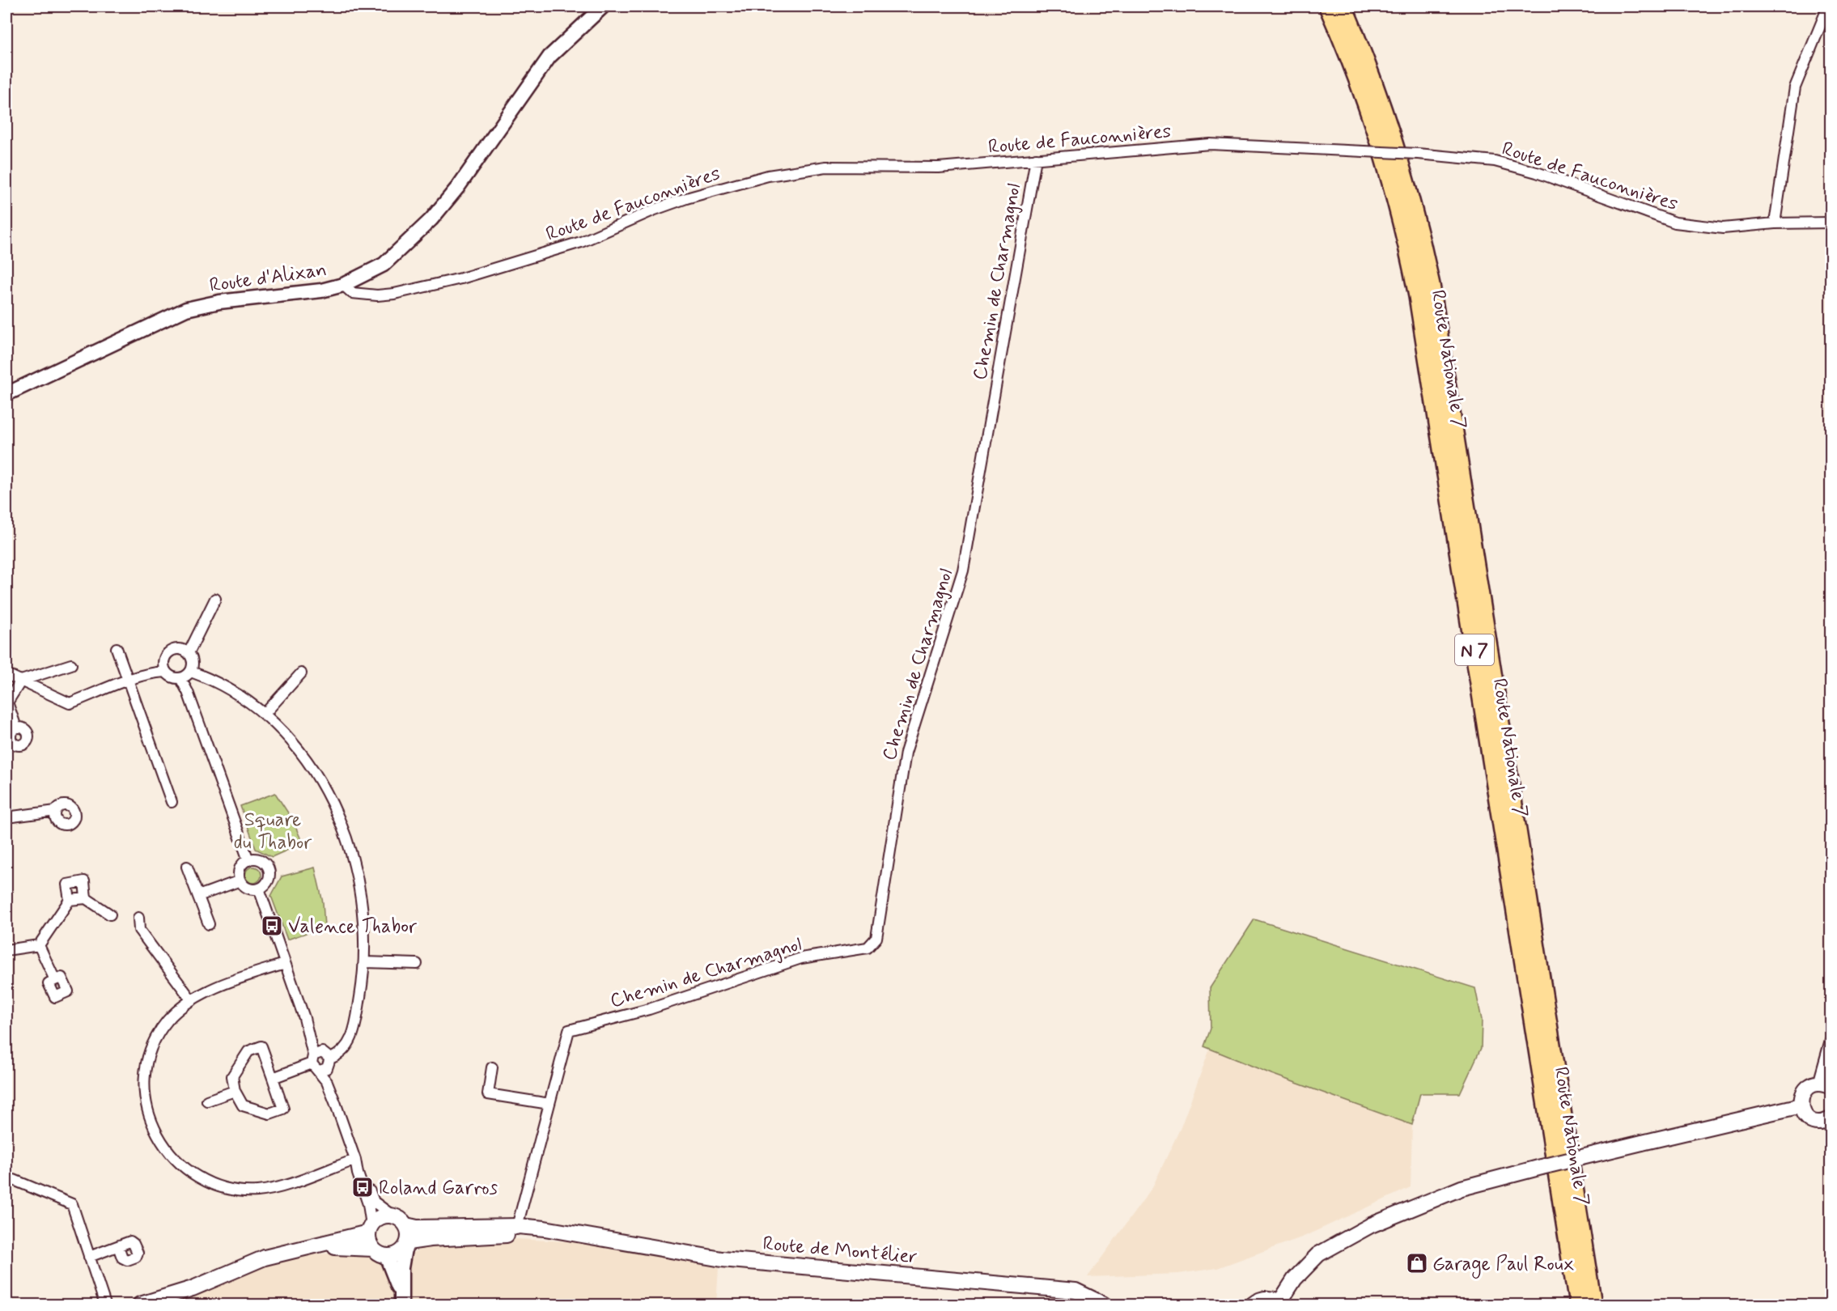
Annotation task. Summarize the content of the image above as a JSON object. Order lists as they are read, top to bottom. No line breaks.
{"streets":{"highway":["Route Nationale 7","N 7"],"main road":["Route de Montélier"],"street":["Route de Fauconnières","Route d'Alixan","Chemin de Charmagnol"]},"crossings":[["Route de Fauconnières","Route d'Alixan"],["Route de Fauconnières","Chemin de Charmagnol"],["Chemin de Charmagnol","Route de Montélier"]],"parks":["Square du Thabor"],"places":{"bus stop":["Valence Thabor","Roland Garros"],"shop":["Garage Paul Roux"]}}
